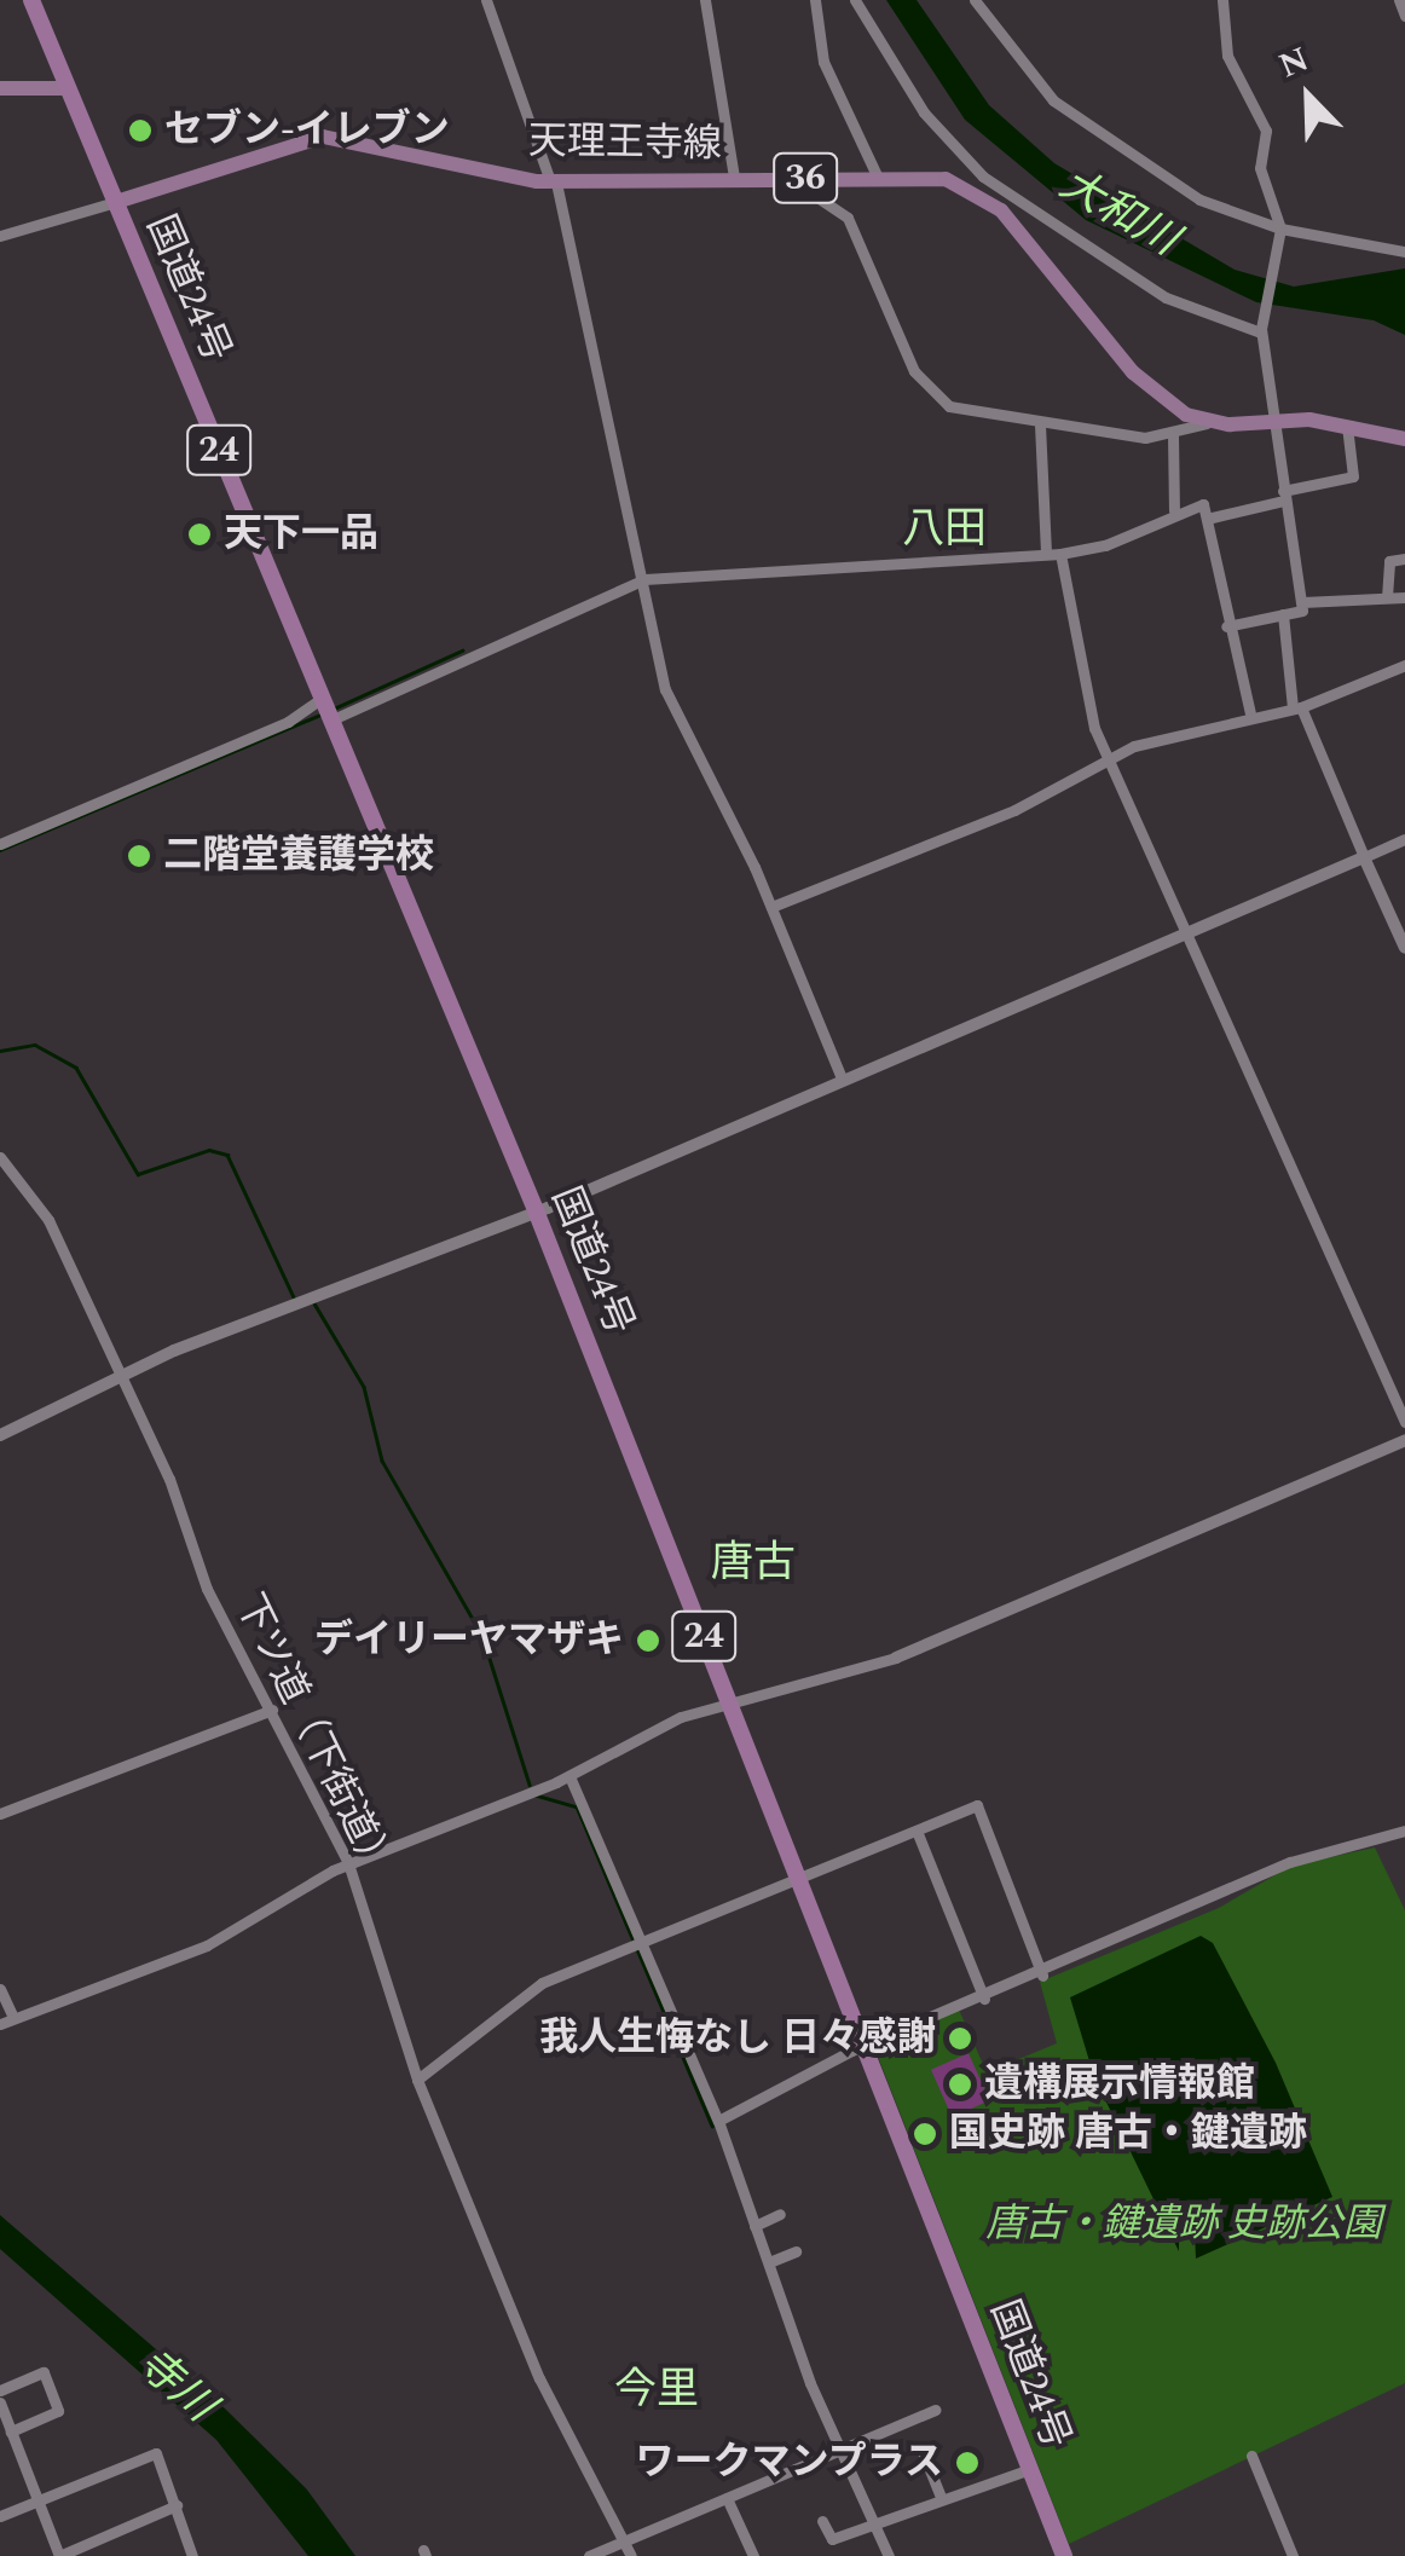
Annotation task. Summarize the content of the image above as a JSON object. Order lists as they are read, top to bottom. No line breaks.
{"streets":{"highway":["国道24号","24"],"main road":["天理王寺線","36"],"street":["下ツ道（下街道）"]},"crossings":[["天理王寺線","国道24号"]],"districts":["八田","唐古","今里"],"water":["大和川","寺川"],"parks":["唐古・鍵遺跡 史跡公園"],"places":["セブン-イレブン","天下一品","二階堂養護学校","デイリーヤマザキ","我人生悔なし 日々感謝","遺構展示情報館","国史跡 唐古・鍵遺跡","ワークマンプラス"],"north":"top left"}
